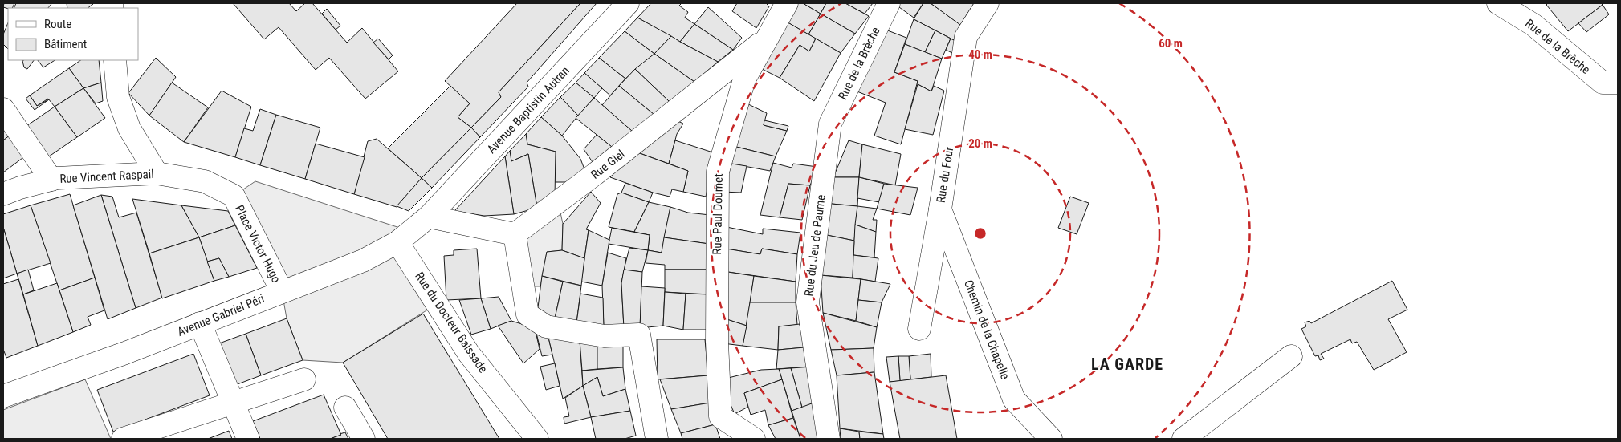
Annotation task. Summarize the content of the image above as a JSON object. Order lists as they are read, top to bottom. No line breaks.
{"streets":{"street":["Rue de la Brèche","Avenue Baptistin Autran","Rue Giel","Rue du Four","Rue Vincent Raspail","Rue Paul Doumet","Place Victor Hugo","Rue du Jeu de Paume","Avenue Gabriel Péri","Rue du Docteur Baissade","Chemin de la Chapelle"]},"crossings":[["Rue de la Brèche","Rue du Jeu de Paume"],["Avenue Baptistin Autran","Avenue Gabriel Péri"],["Rue Giel","Rue Paul Doumet"],["Rue du Four","Chemin de la Chapelle"],["Rue Vincent Raspail","Place Victor Hugo"],["Place Victor Hugo","Avenue Gabriel Péri"],["Avenue Gabriel Péri","Rue du Docteur Baissade"]],"districts":["LA GARDE"],"legend":["Route","Bâtiment"],"rings":["60 m","40 m","20 m"]}
